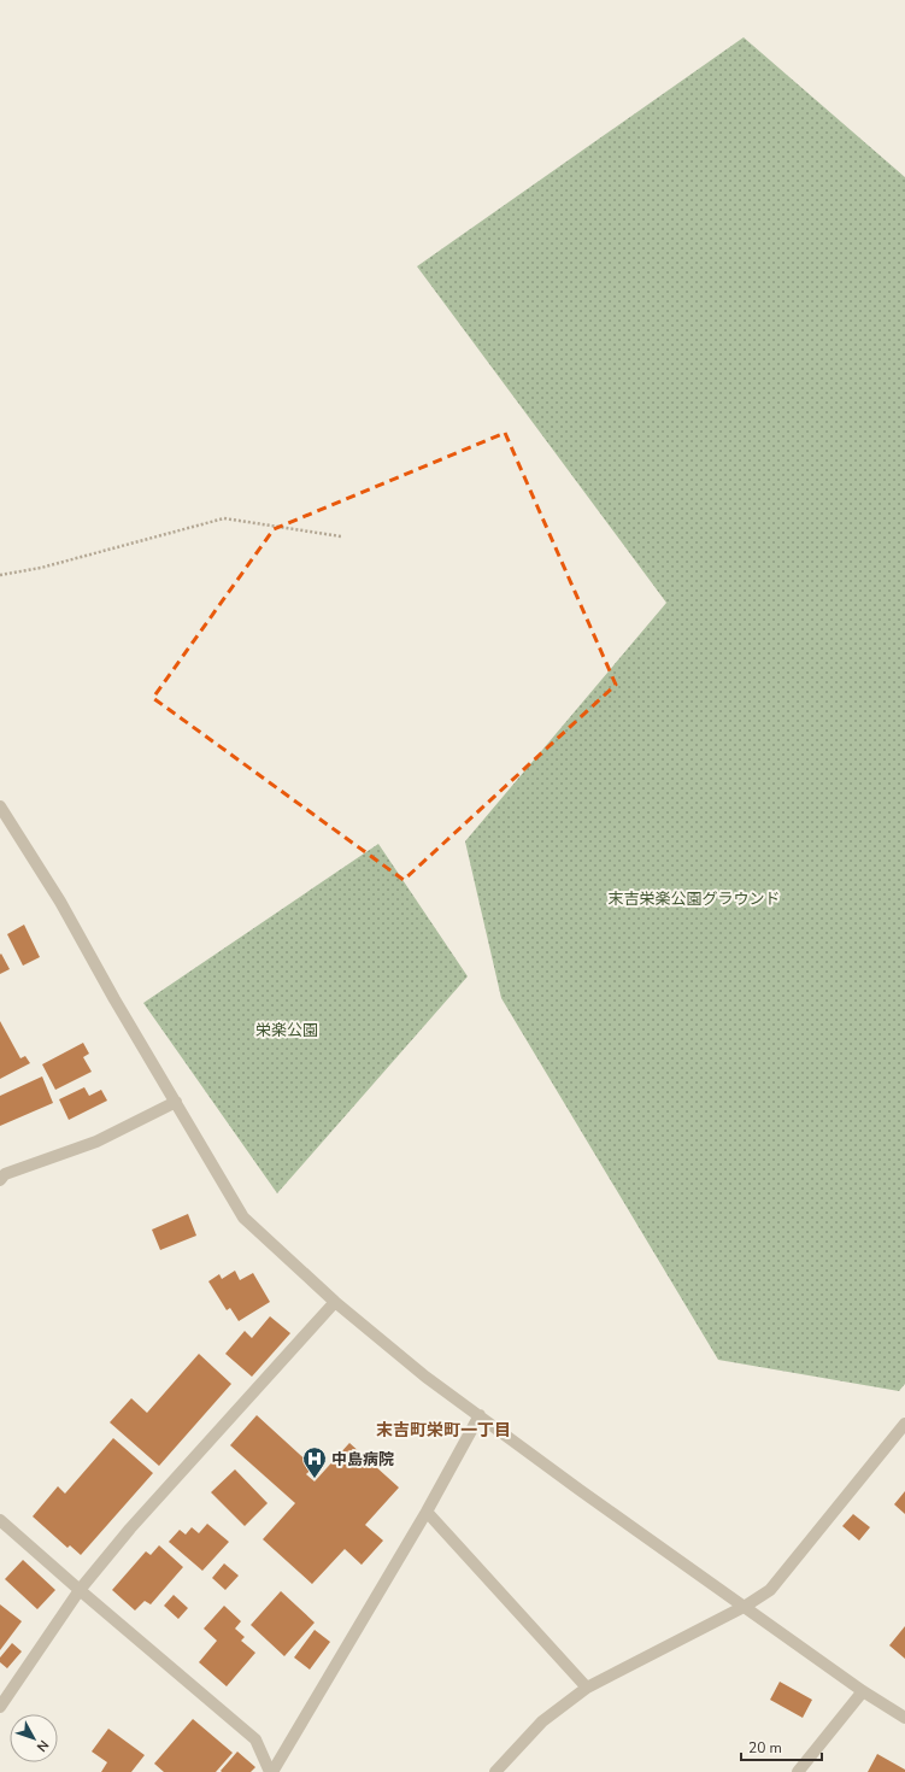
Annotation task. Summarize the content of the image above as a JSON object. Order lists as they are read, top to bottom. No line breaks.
{"districts":["末吉町栄町一丁目"],"parks":["末吉栄楽公園グラウンド","栄楽公園"],"places":{"hospital":["中島病院"]},"scale_bar":"20 m","north":"bottom right"}
